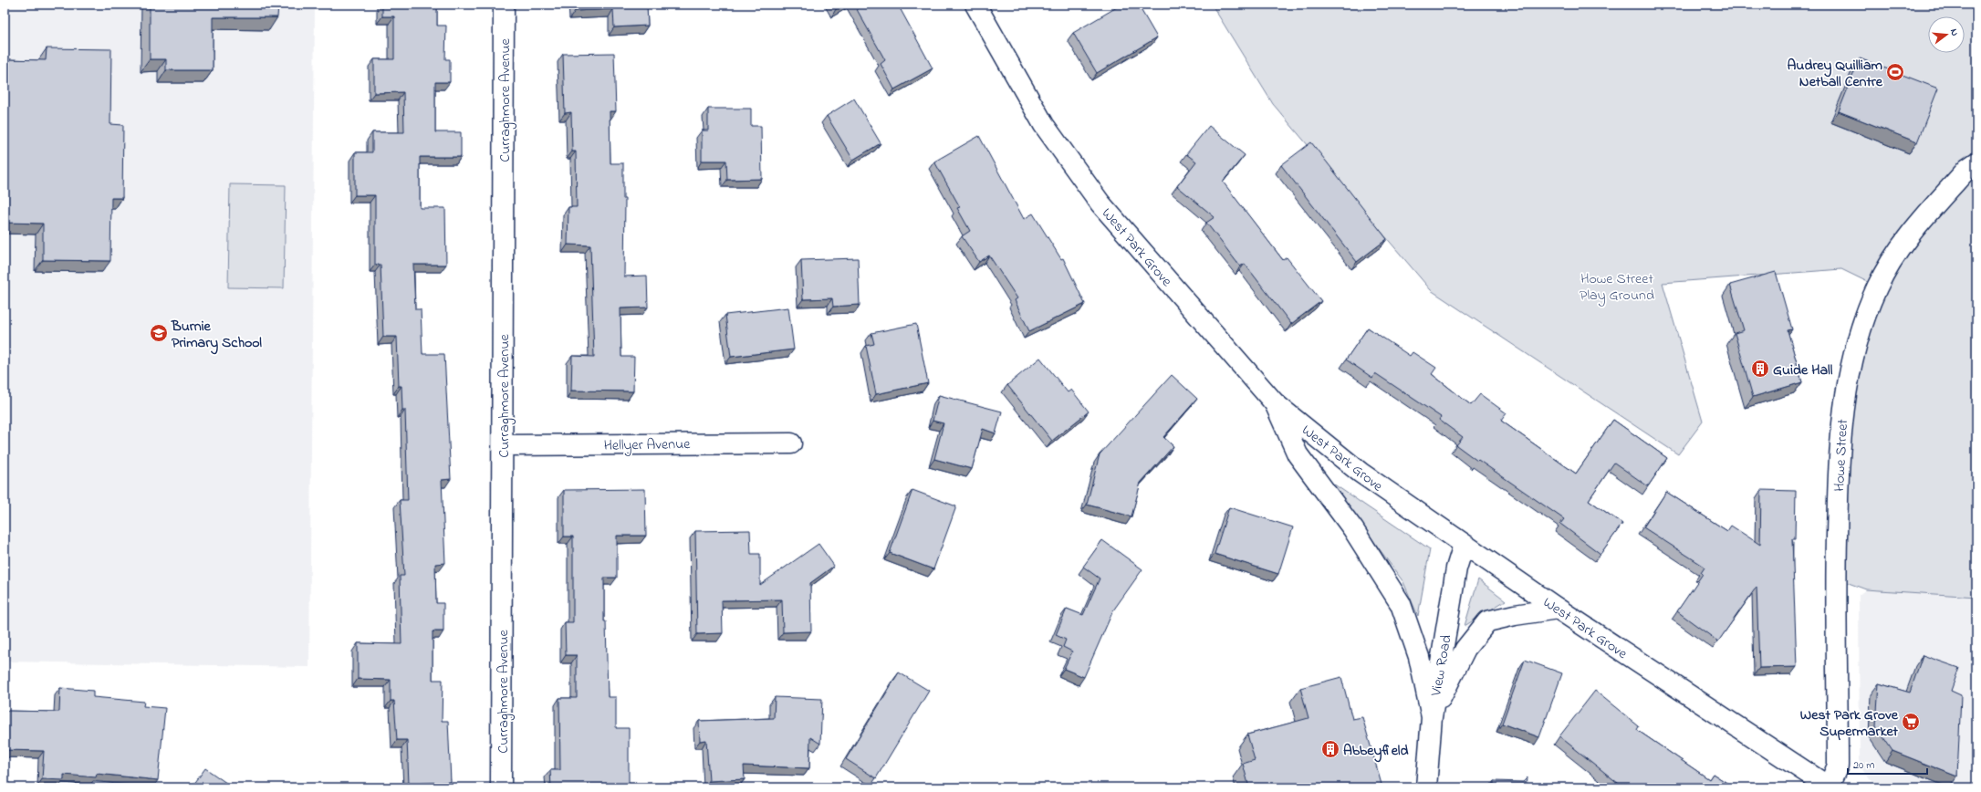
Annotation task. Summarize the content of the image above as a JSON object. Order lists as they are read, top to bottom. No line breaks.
{"streets":{"street":["Curraghmore Avenue","West Park Grove","Hellyer Avenue","Howe Street","View Road"]},"crossings":[["Curraghmore Avenue","Hellyer Avenue"],["West Park Grove","Howe Street"],["West Park Grove","View Road"]],"parks":["Howe Street Play Ground"],"places":{"sports":["Audrey Quilliam Netball Centre"],"school or university":["Burnie Primary School"],"building":["Guide Hall","Abbeyfield"],"supermarket":["West Park Grove Supermarket"]},"scale_bar":"20 m","north":"right"}
